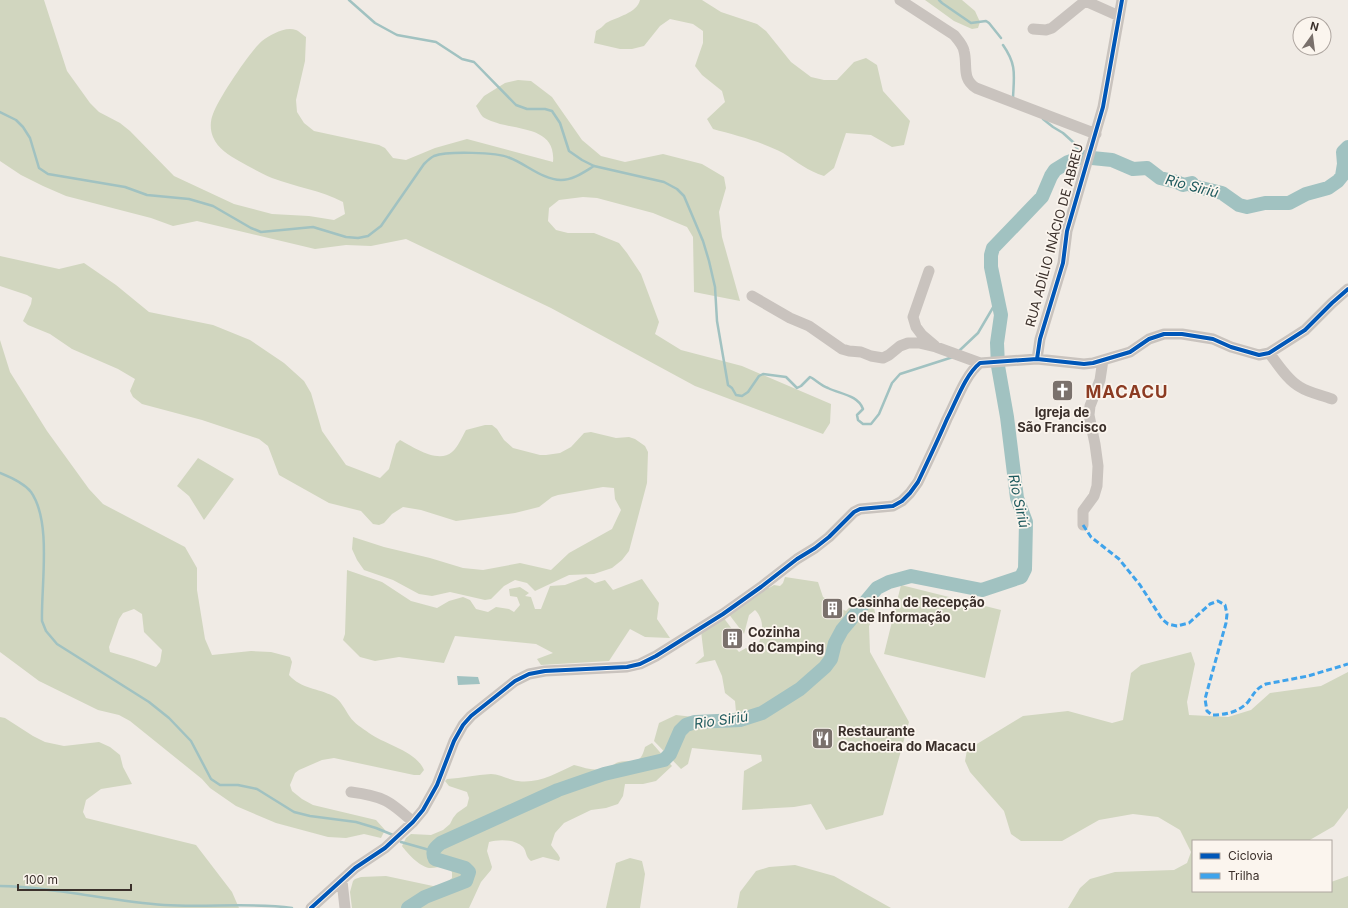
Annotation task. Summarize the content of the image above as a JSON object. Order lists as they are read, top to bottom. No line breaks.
{"streets":{"street":["RUA ADÍLIO INÁCIO DE ABREU"]},"districts":["MACACU"],"water":["Rio Siriú"],"places":{"church":["Igreja de São Francisco"],"building":["Casinha de Recepção e de Informação","Cozinha do Camping"],"restaurant":["Restaurante Cachoeira do Macacu"]},"legend":["Ciclovia","Trilha"],"scale_bar":"100 m","north":"top"}
